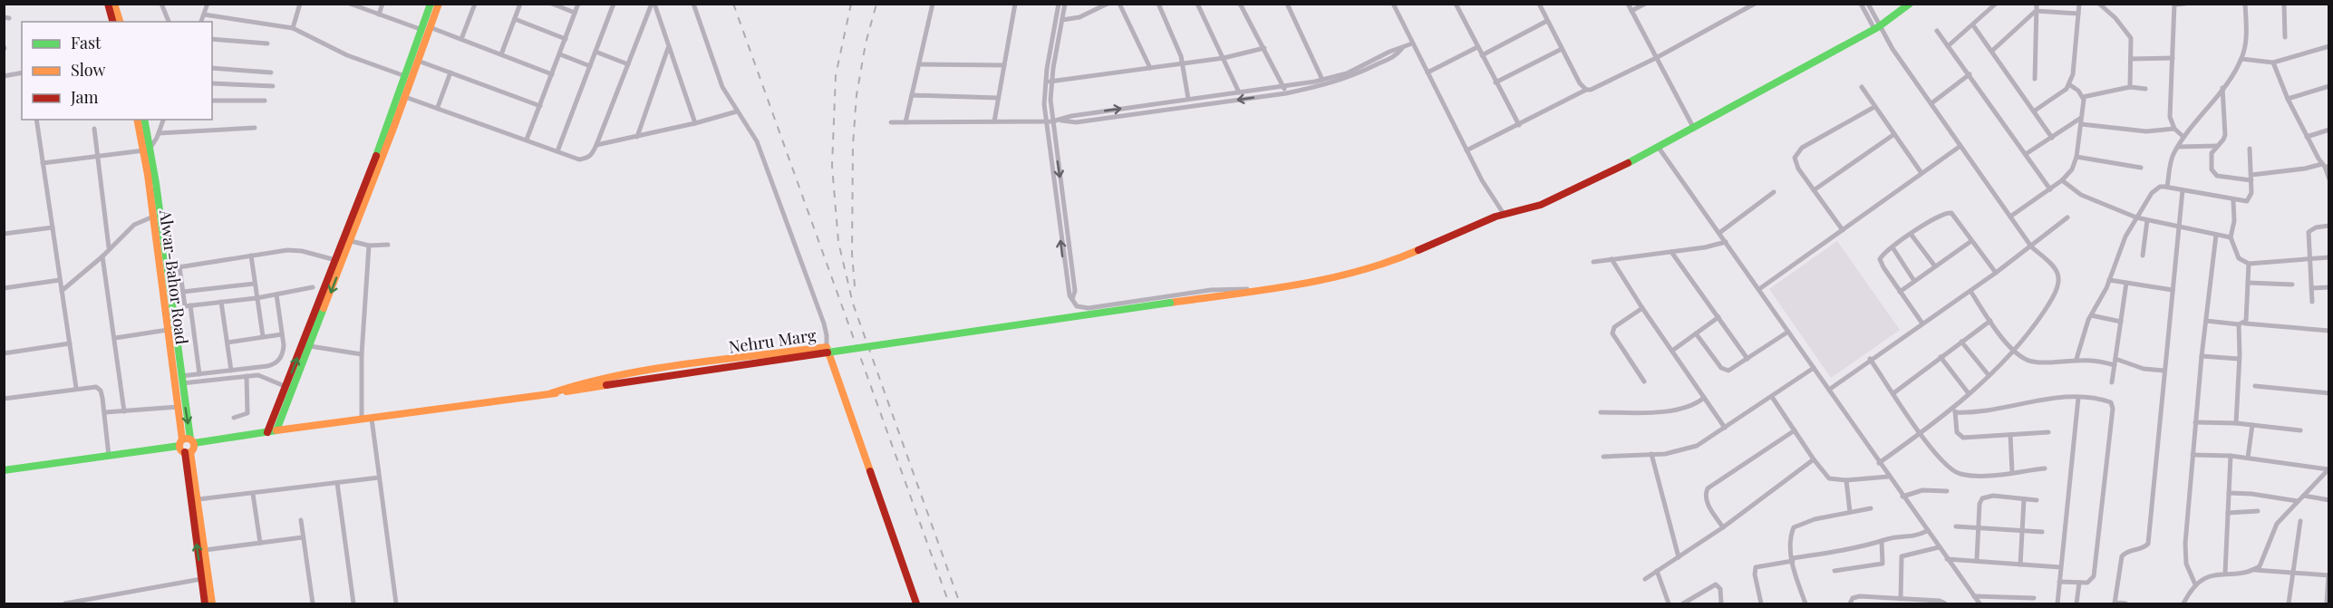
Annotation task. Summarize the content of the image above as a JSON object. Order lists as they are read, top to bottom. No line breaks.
{"streets":{"street":["Alwar-Bahor Road","Nehru Marg"]},"legend":["Fast","Slow","Jam"]}
